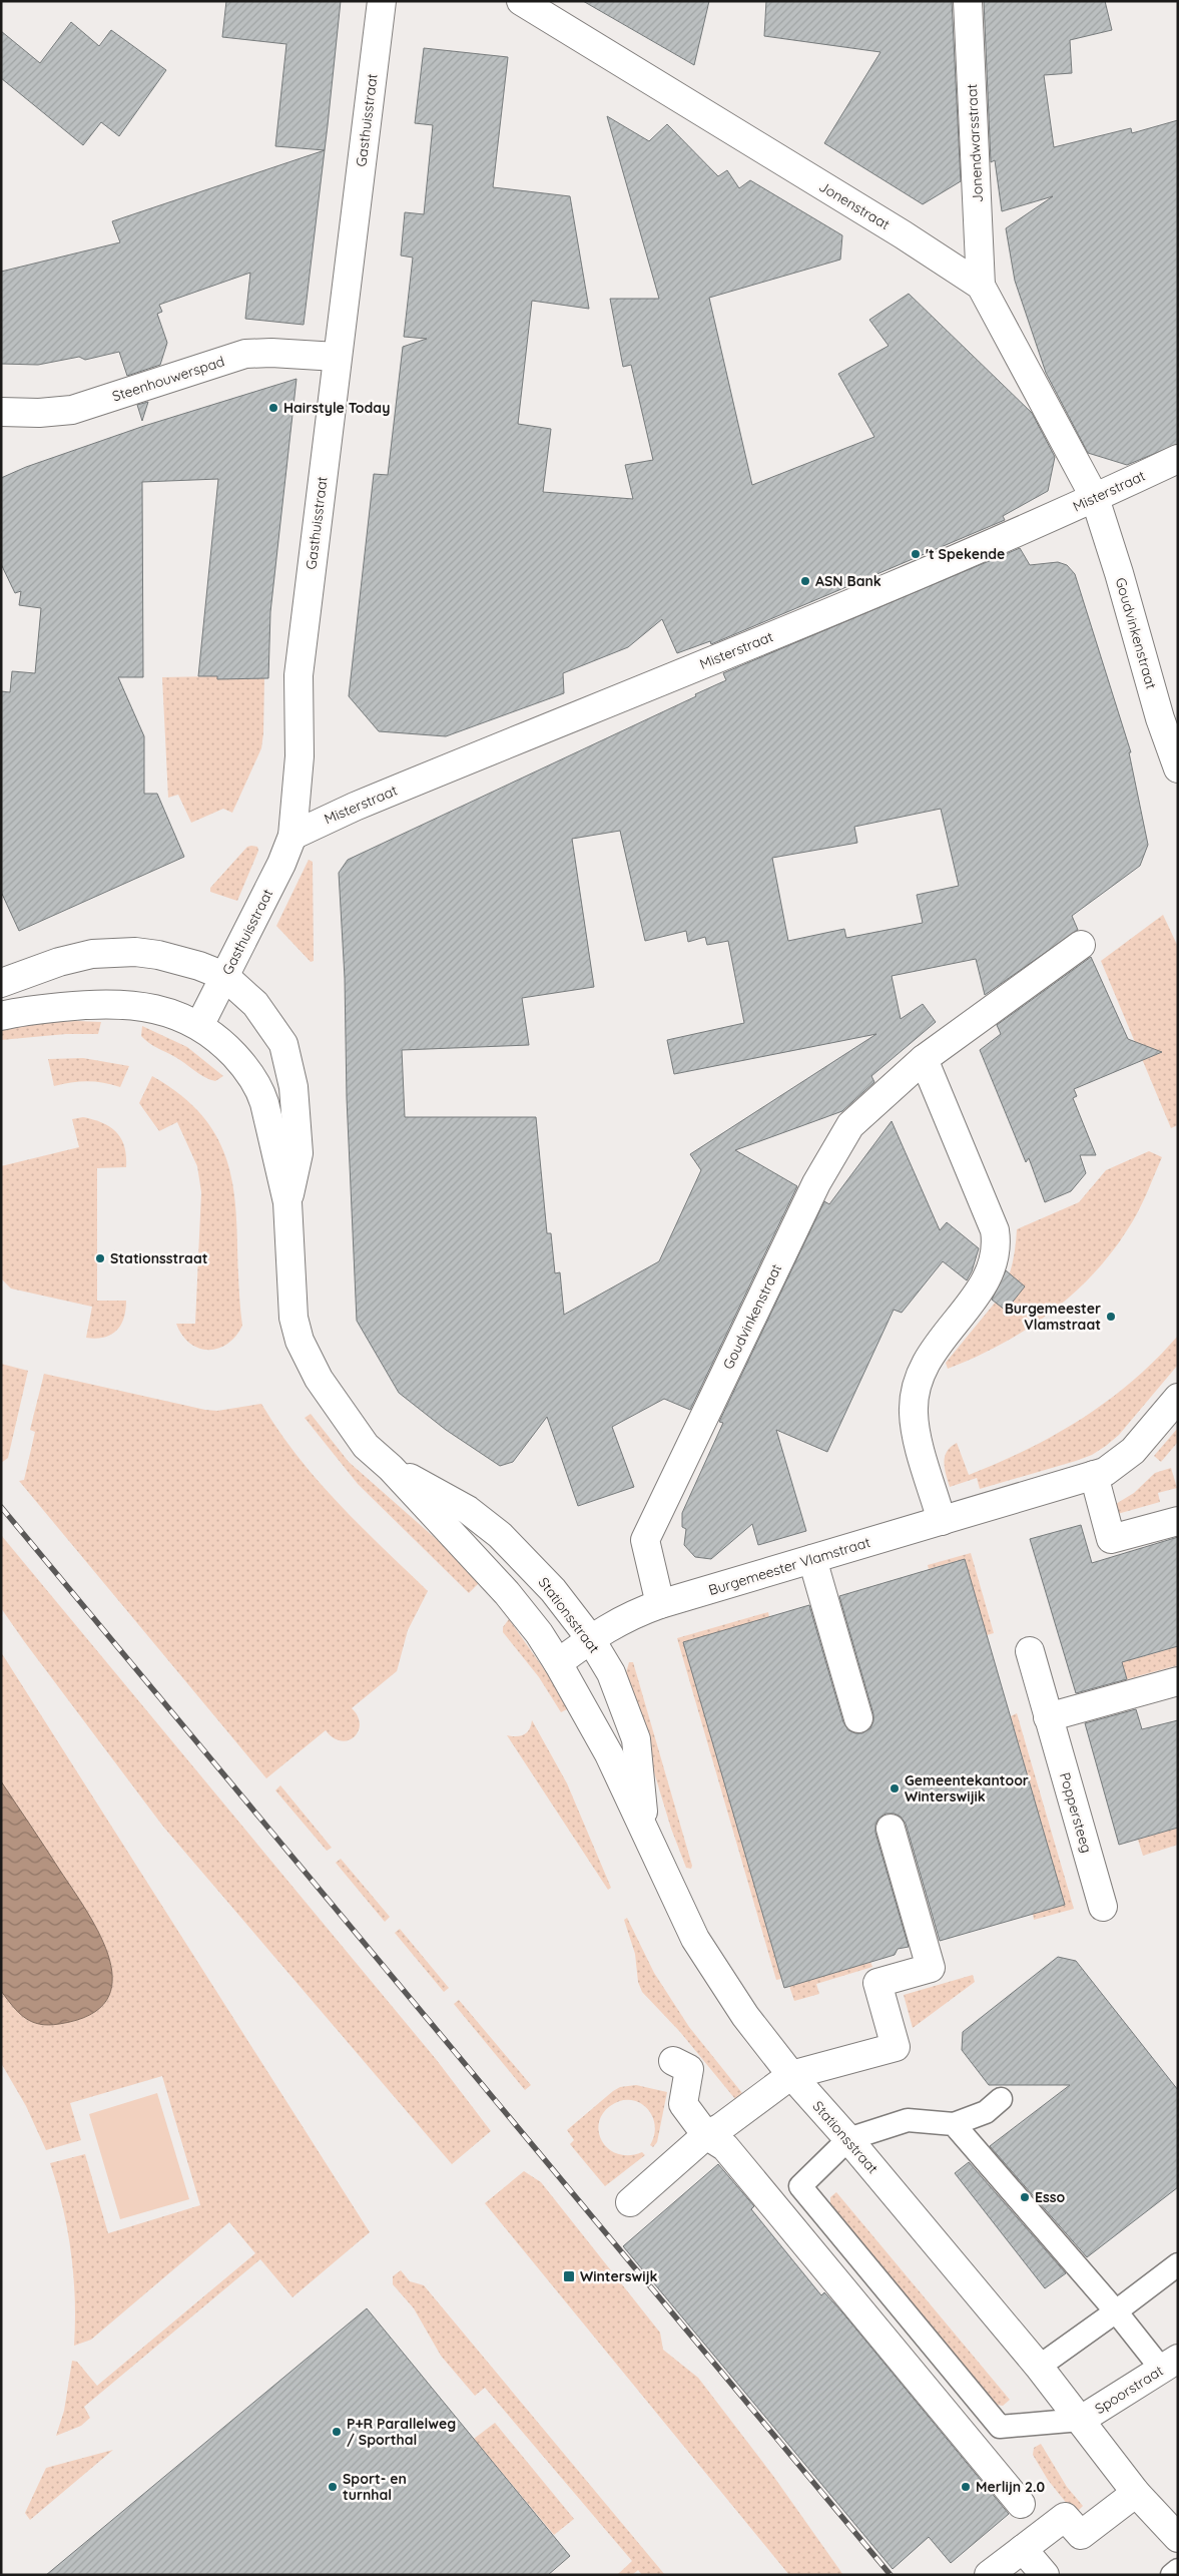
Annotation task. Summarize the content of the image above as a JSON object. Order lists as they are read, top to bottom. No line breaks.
{"streets":{"street":["Gasthuisstraat","Jonendwarsstraat","Jonenstraat","Steenhouwerspad","Misterstraat","Goudvinkenstraat","Burgemeester Vlamstraat","Stationsstraat","Poppersteeg","Spoorstraat"]},"crossings":[["Gasthuisstraat","Steenhouwerspad"],["Gasthuisstraat","Misterstraat"],["Gasthuisstraat","Stationsstraat"],["Jonendwarsstraat","Jonenstraat"],["Jonenstraat","Misterstraat"],["Jonenstraat","Goudvinkenstraat"],["Misterstraat","Goudvinkenstraat"],["Goudvinkenstraat","Burgemeester Vlamstraat"],["Burgemeester Vlamstraat","Stationsstraat"],["Stationsstraat","Spoorstraat"]],"places":{"other":["Hairstyle Today","'t Spekende","ASN Bank","Stationsstraat","Burgemeester Vlamstraat","Gemeentekantoor Winterswijik","Esso","P+R Parallelweg / Sporthal","Sport- en turnhal","Merlijn 2.0"],"transit":["Winterswijk"]}}
